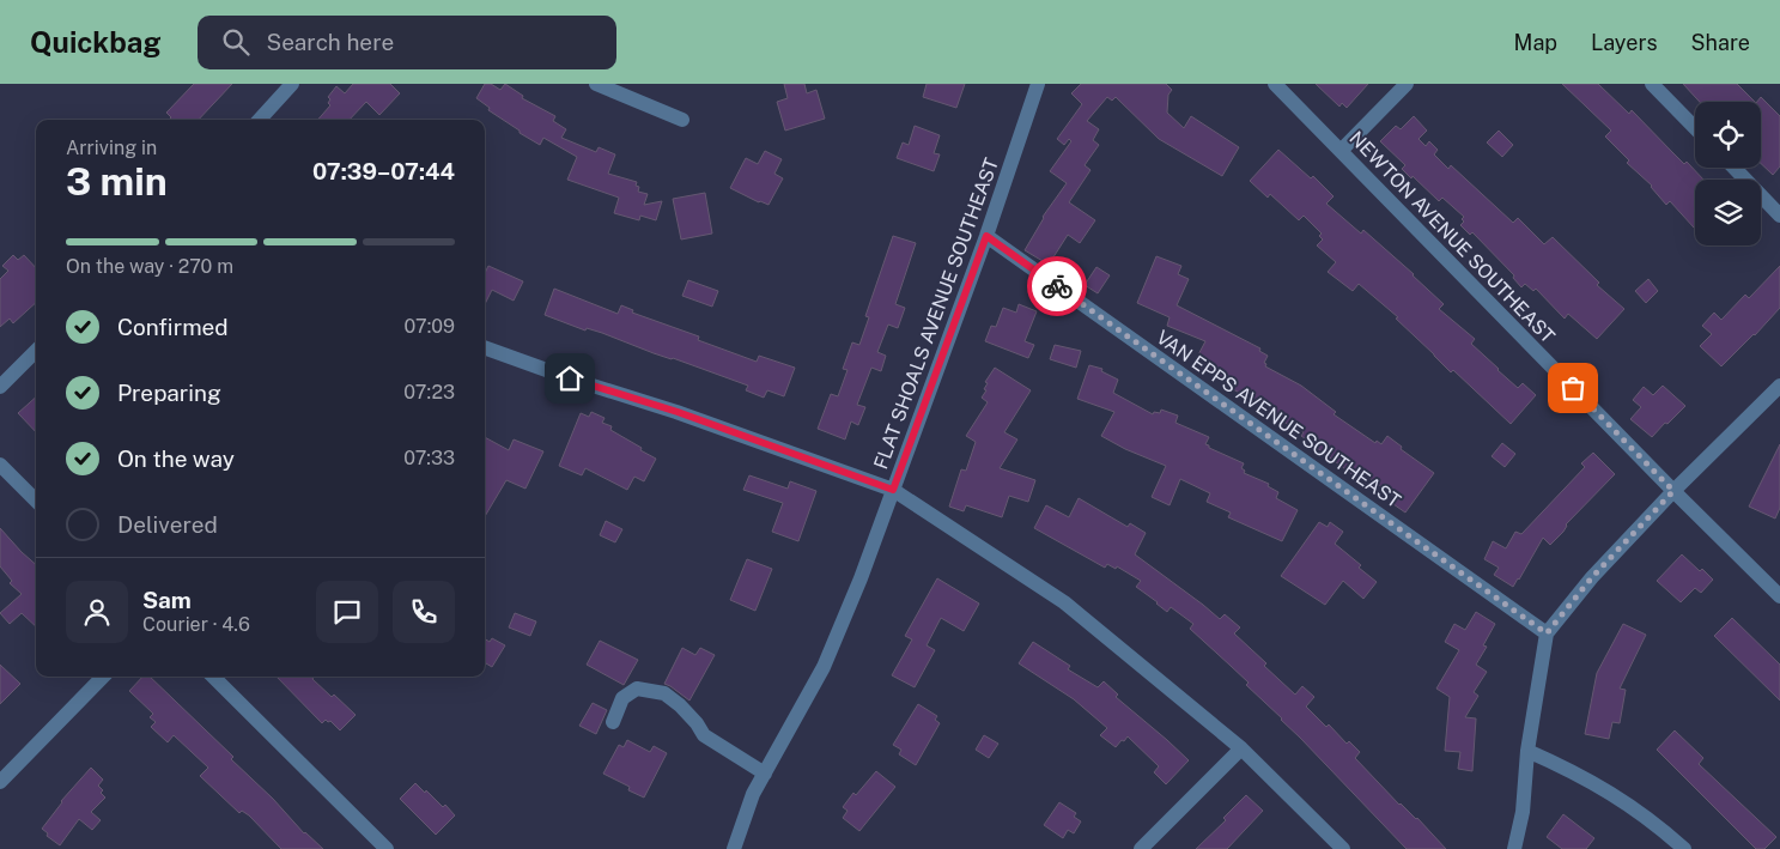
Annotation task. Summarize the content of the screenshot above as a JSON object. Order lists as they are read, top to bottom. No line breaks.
{"streets":{"street":["NEWTON AVENUE SOUTHEAST","FLAT SHOALS AVENUE SOUTHEAST","VAN EPPS AVENUE SOUTHEAST"]},"crossings":[["FLAT SHOALS AVENUE SOUTHEAST","VAN EPPS AVENUE SOUTHEAST"]],"page":{"header":"Quickbag","search":"Search here","nav":["Map","Layers","Share"],"heading":["3 min","Arriving in","07:39–07:44"],"panel":["Sam","Courier · 4.6"],"bar":"On the way · 270 m","list":[["Confirmed","07:09"],["Preparing","07:23"],["On the way","07:33"],"Delivered"]}}
